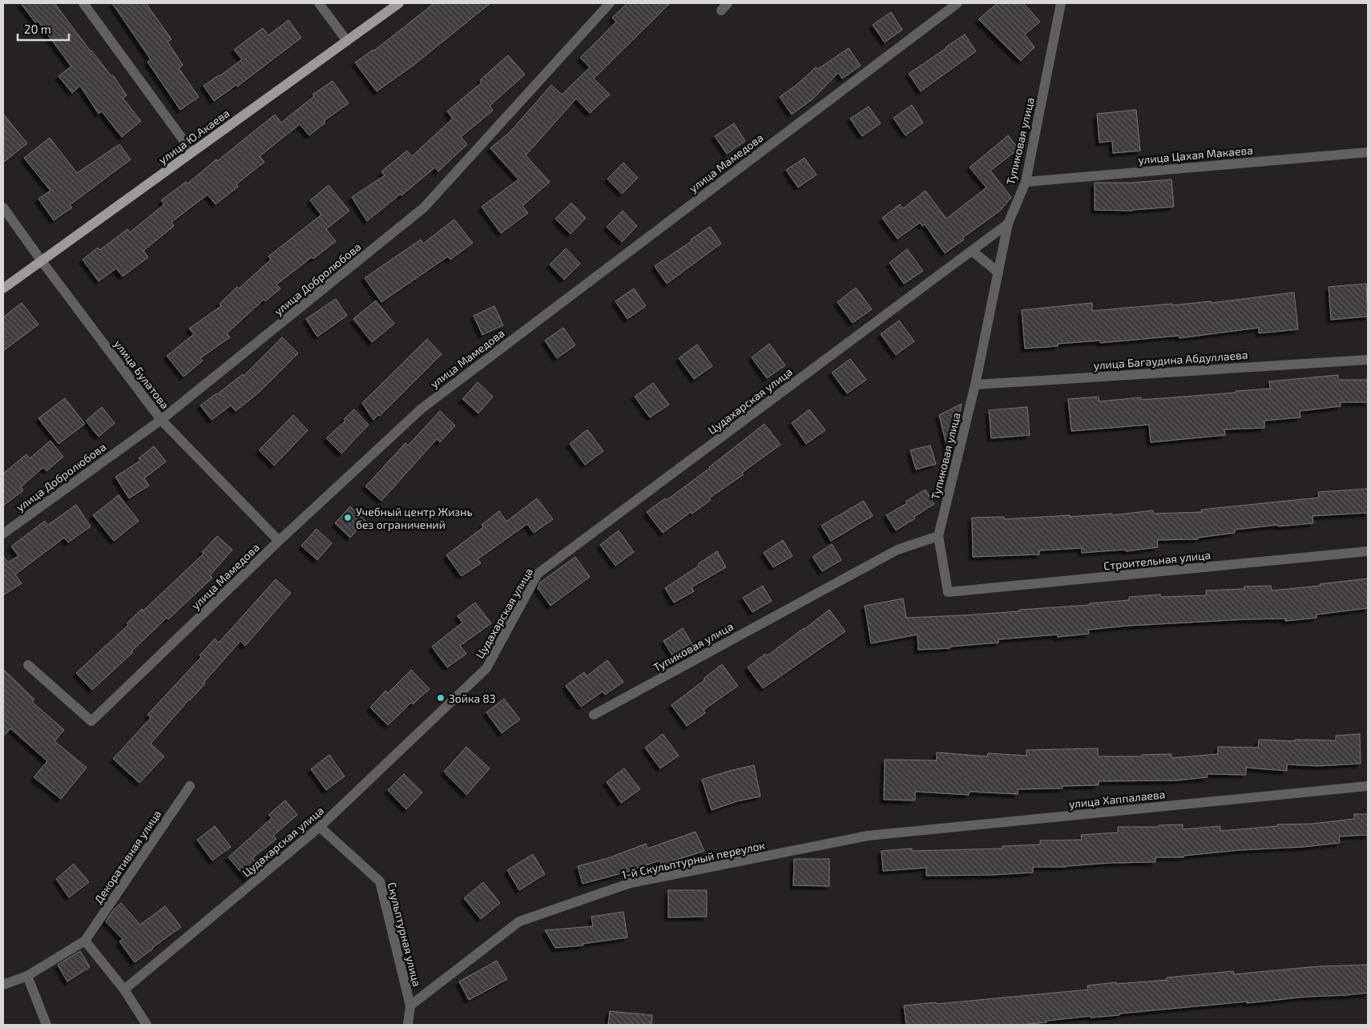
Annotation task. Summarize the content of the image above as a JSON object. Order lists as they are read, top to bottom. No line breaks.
{"streets":{"main road":["улица Ю.Акаева"],"street":["Тупиковая улица","улица Цахая Макаева","улица Мамедова","улица Добролюбова","улица Багаудина Абдуллаева","улица Булатова","Цудахарская улица","Строительная улица","улица Хаппалаева","Декоративная улица","1-й Скульптурный переулок","Скульптурная улица"]},"crossings":[["улица Ю.Акаева","улица Булатова"],["Тупиковая улица","улица Цахая Макаева"],["Тупиковая улица","улица Багаудина Абдуллаева"],["Тупиковая улица","Цудахарская улица"],["Тупиковая улица","Строительная улица"],["улица Мамедова","улица Булатова"],["улица Добролюбова","улица Булатова"],["Цудахарская улица","Скульптурная улица"],["улица Хаппалаева","1-й Скульптурный переулок"],["1-й Скульптурный переулок","Скульптурная улица"]],"places":["Учебный центр Жизнь без ограничений","Зойка 83"],"scale_bar":"20 m"}
